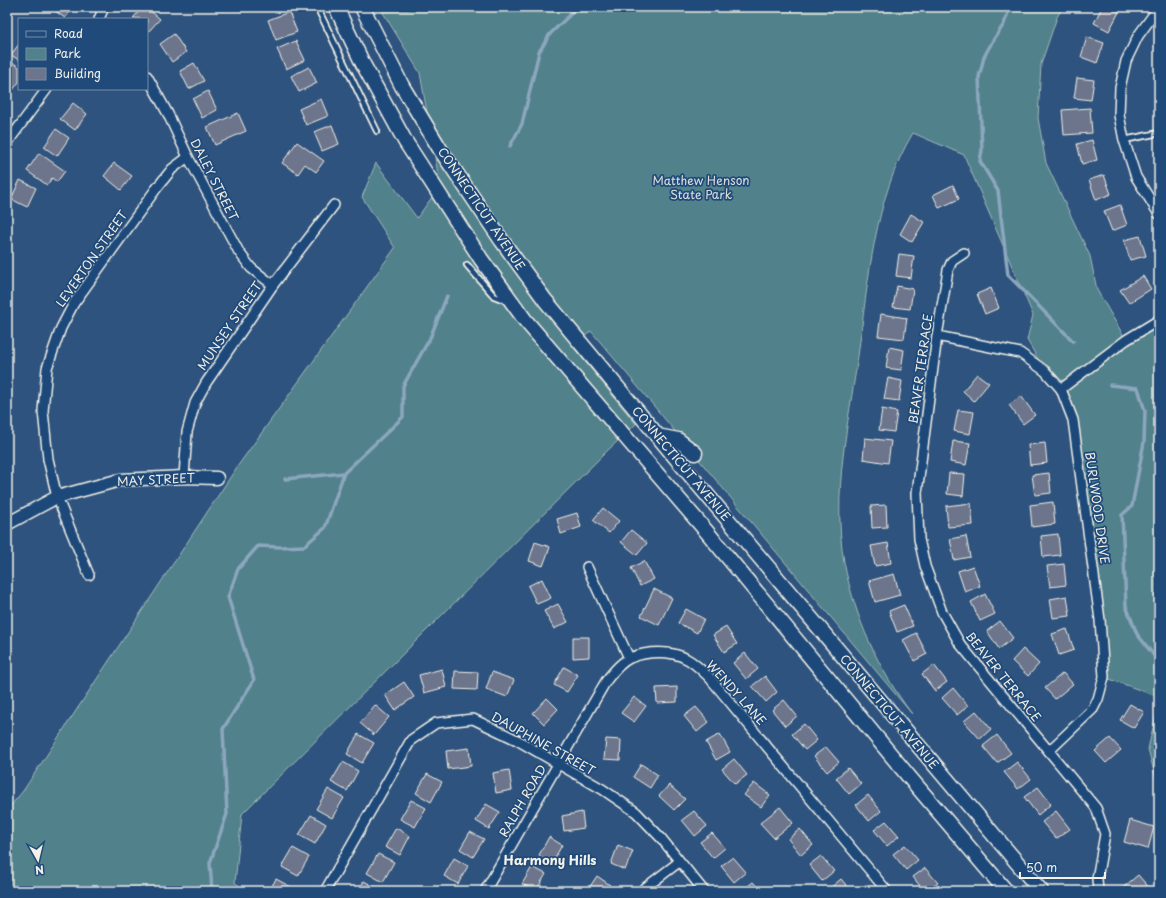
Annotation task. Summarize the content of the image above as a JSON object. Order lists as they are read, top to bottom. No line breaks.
{"streets":{"main road":["CONNECTICUT AVENUE"],"street":["DALEY STREET","LEVERTON STREET","MUNSEY STREET","BEAVER TERRACE","MAY STREET","BURLWOOD DRIVE","WENDY LANE","DAUPHINE STREET","RALPH ROAD"]},"crossings":[["DALEY STREET","LEVERTON STREET"],["DALEY STREET","MUNSEY STREET"],["LEVERTON STREET","MAY STREET"],["MUNSEY STREET","MAY STREET"],["BEAVER TERRACE","BURLWOOD DRIVE"],["WENDY LANE","DAUPHINE STREET"],["WENDY LANE","RALPH ROAD"],["DAUPHINE STREET","RALPH ROAD"]],"districts":["Harmony Hills"],"parks":["Matthew Henson State Park"],"legend":["Road","Park","Building"],"scale_bar":"50 m","north":"bottom"}
